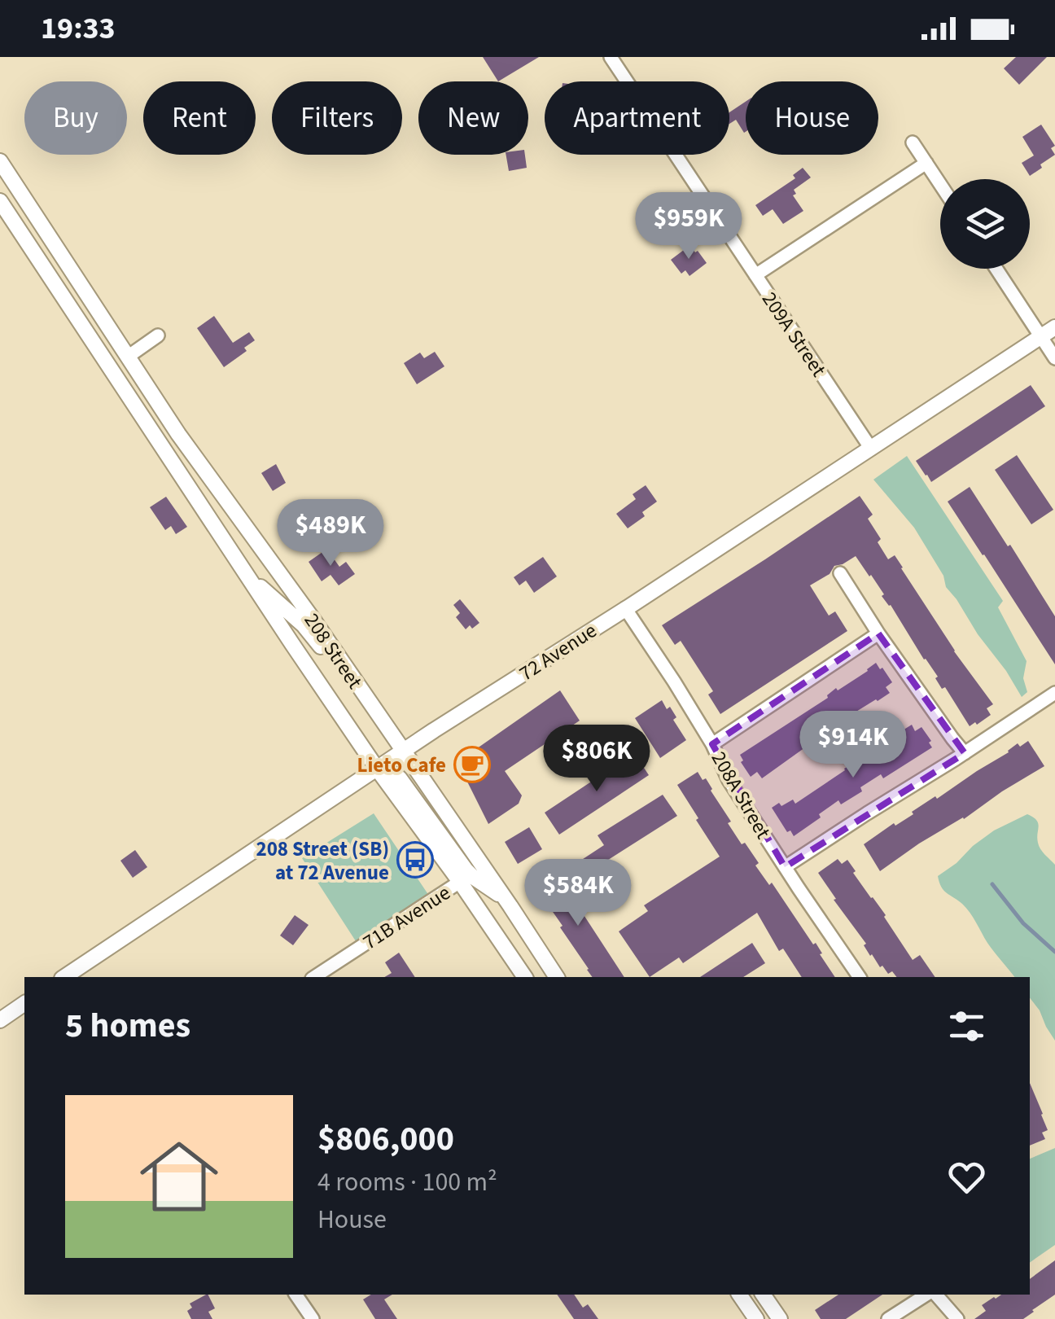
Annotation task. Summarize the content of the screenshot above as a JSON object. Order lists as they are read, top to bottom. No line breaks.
{"streets":{"main road":["208 Street","72 Avenue"],"street":["209A Street","208A Street","71B Avenue"]},"crossings":[["209A Street","72 Avenue"],["208 Street","72 Avenue"],["208 Street","71B Avenue"],["72 Avenue","208A Street"]],"places":{"cafe":["Lieto Cafe"],"bus stop":["208 Street (SB) at 72 Avenue"]},"page":{"status":"19:33","chip":["Buy","Rent","Filters","New","Apartment","House"],"price":["$959K","$489K","$914K","$806K","$584K"],"heading":"5 homes","list":[{"name":"$806,000","note":"4 rooms · 100 m² · House"}]}}
